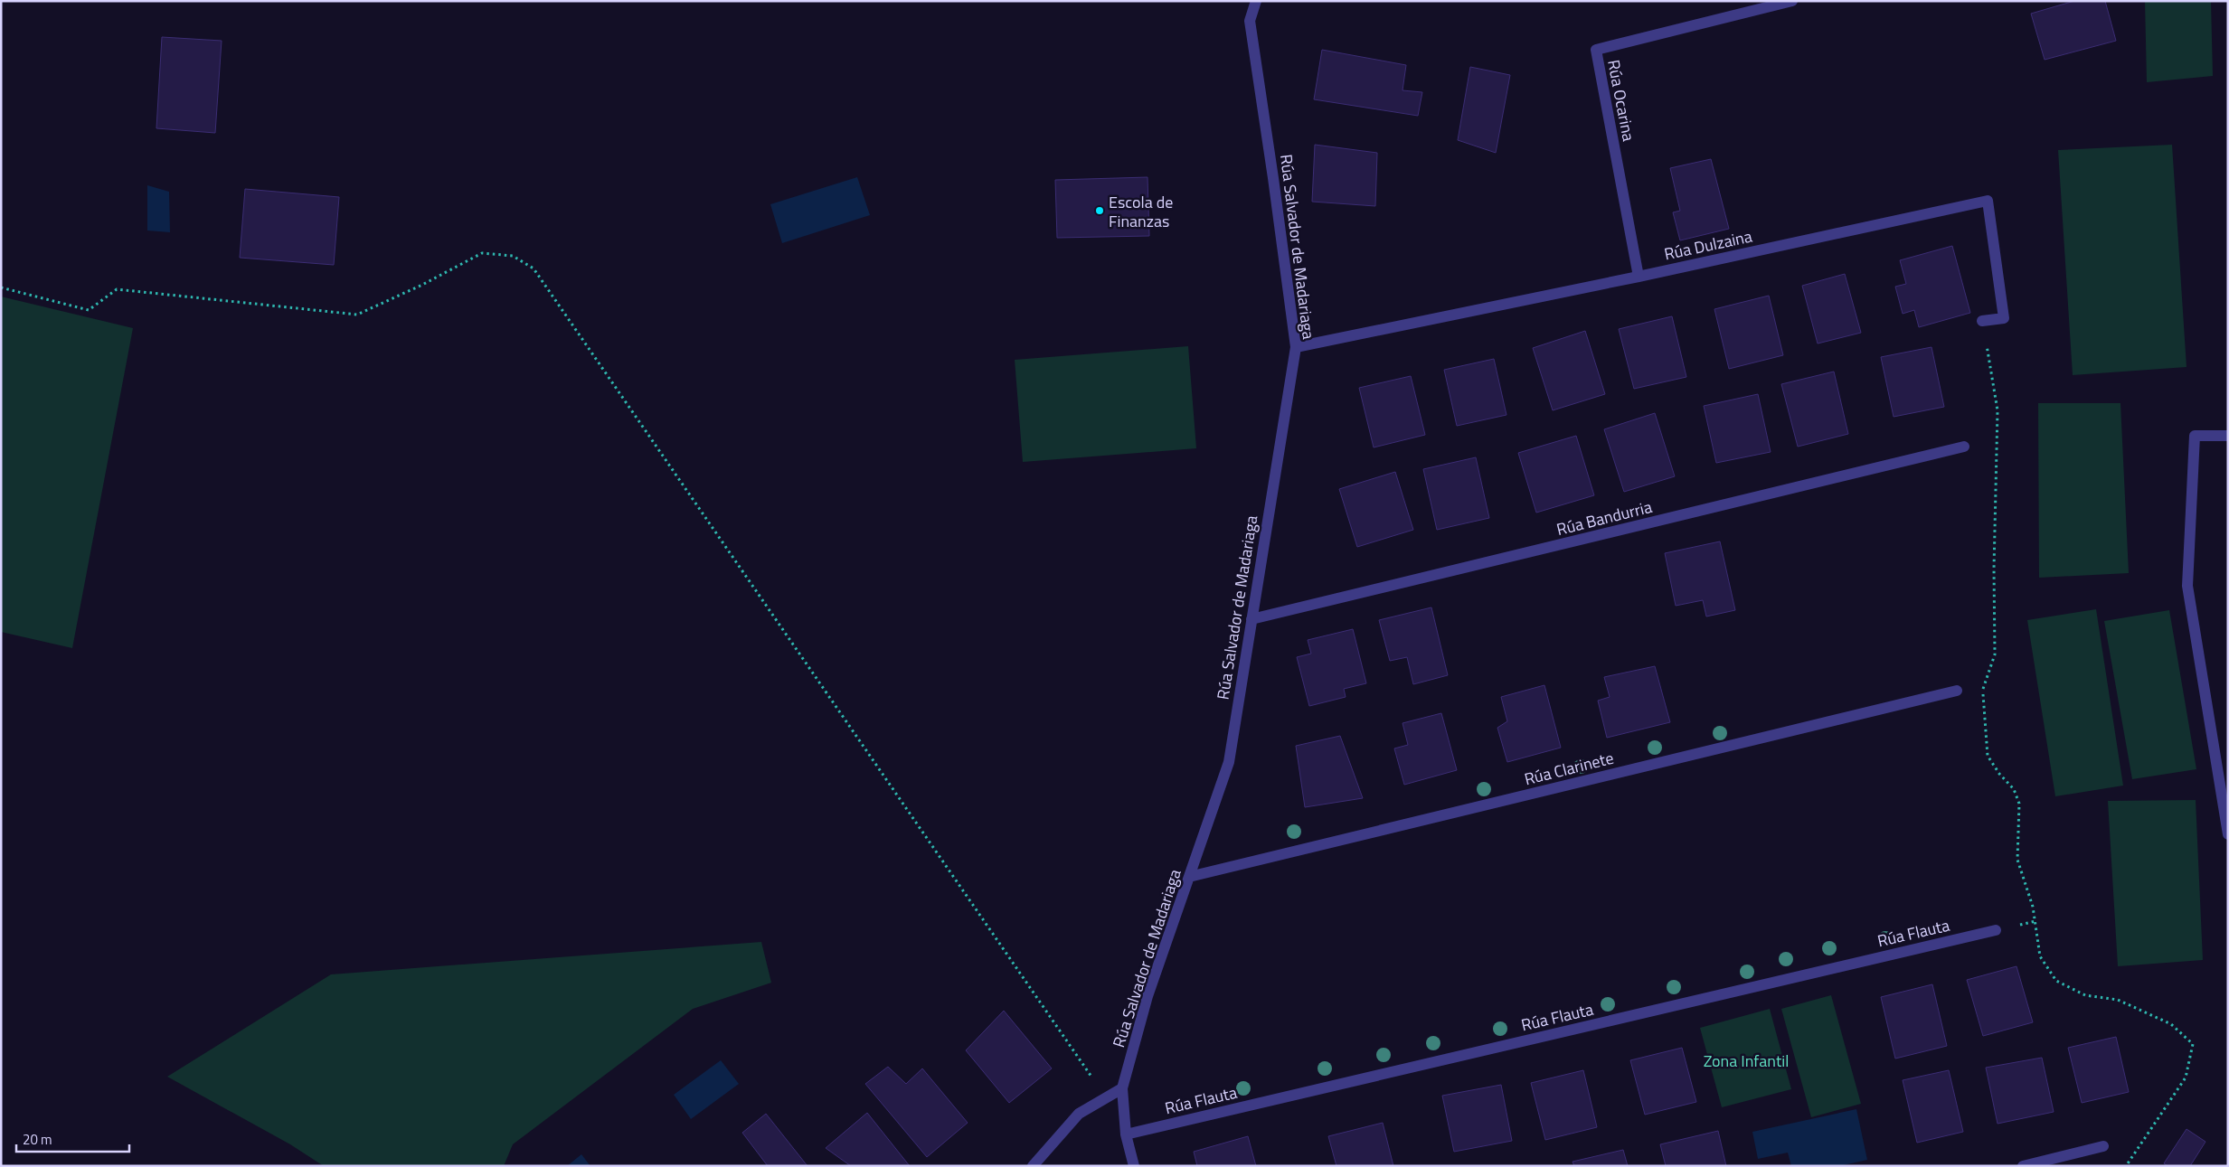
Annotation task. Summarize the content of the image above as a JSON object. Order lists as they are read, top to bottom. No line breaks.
{"streets":{"street":["Rúa Ocarina","Rúa Dulzaina","Rúa Salvador de Madariaga","Rúa Bandurria","Rúa Clarinete","Rúa Flauta"]},"crossings":[["Rúa Ocarina","Rúa Dulzaina"],["Rúa Dulzaina","Rúa Salvador de Madariaga"],["Rúa Salvador de Madariaga","Rúa Bandurria"],["Rúa Salvador de Madariaga","Rúa Clarinete"],["Rúa Salvador de Madariaga","Rúa Flauta"]],"parks":["Zona Infantil"],"places":["Escola de Finanzas"],"scale_bar":"20 m"}
